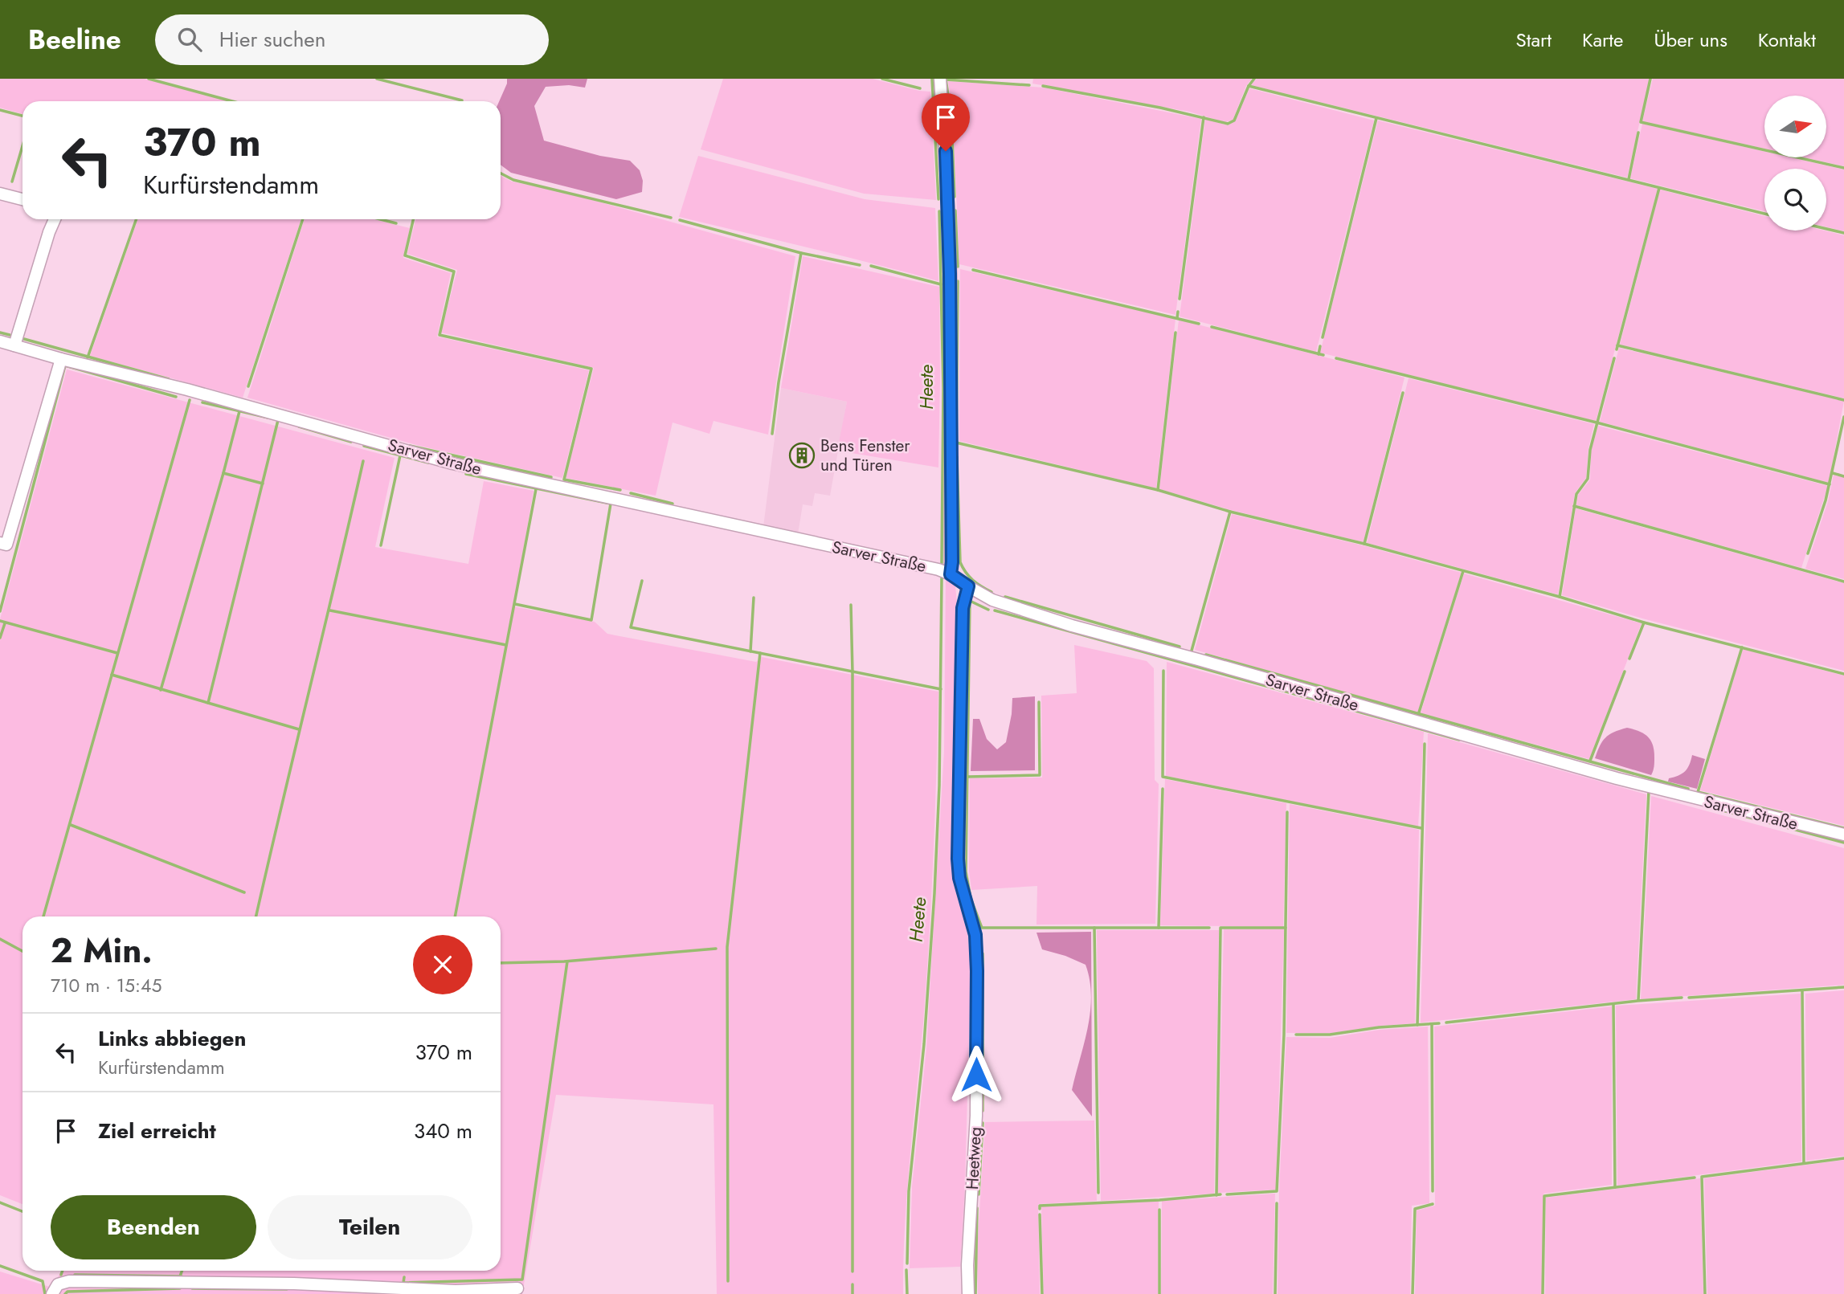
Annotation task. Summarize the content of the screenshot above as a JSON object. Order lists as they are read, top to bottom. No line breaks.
{"streets":{"street":["Sarver Straße","Heetweg"]},"crossings":[["Sarver Straße","Heetweg"]],"water":["Heete"],"places":{"building":["Bens Fenster und Türen"]},"north":"right","page":{"header":"Beeline","search":"Hier suchen","nav":["Start","Karte","Über uns","Kontakt"],"turn":["370 m","Kurfürstendamm"],"heading":["2 Min.","710 m · 15:45"],"list":[{"name":"Links abbiegen","note":"Kurfürstendamm","value":"370 m"},{"name":"Ziel erreicht","value":"340 m"}],"buttons":["Beenden","Teilen"]}}
